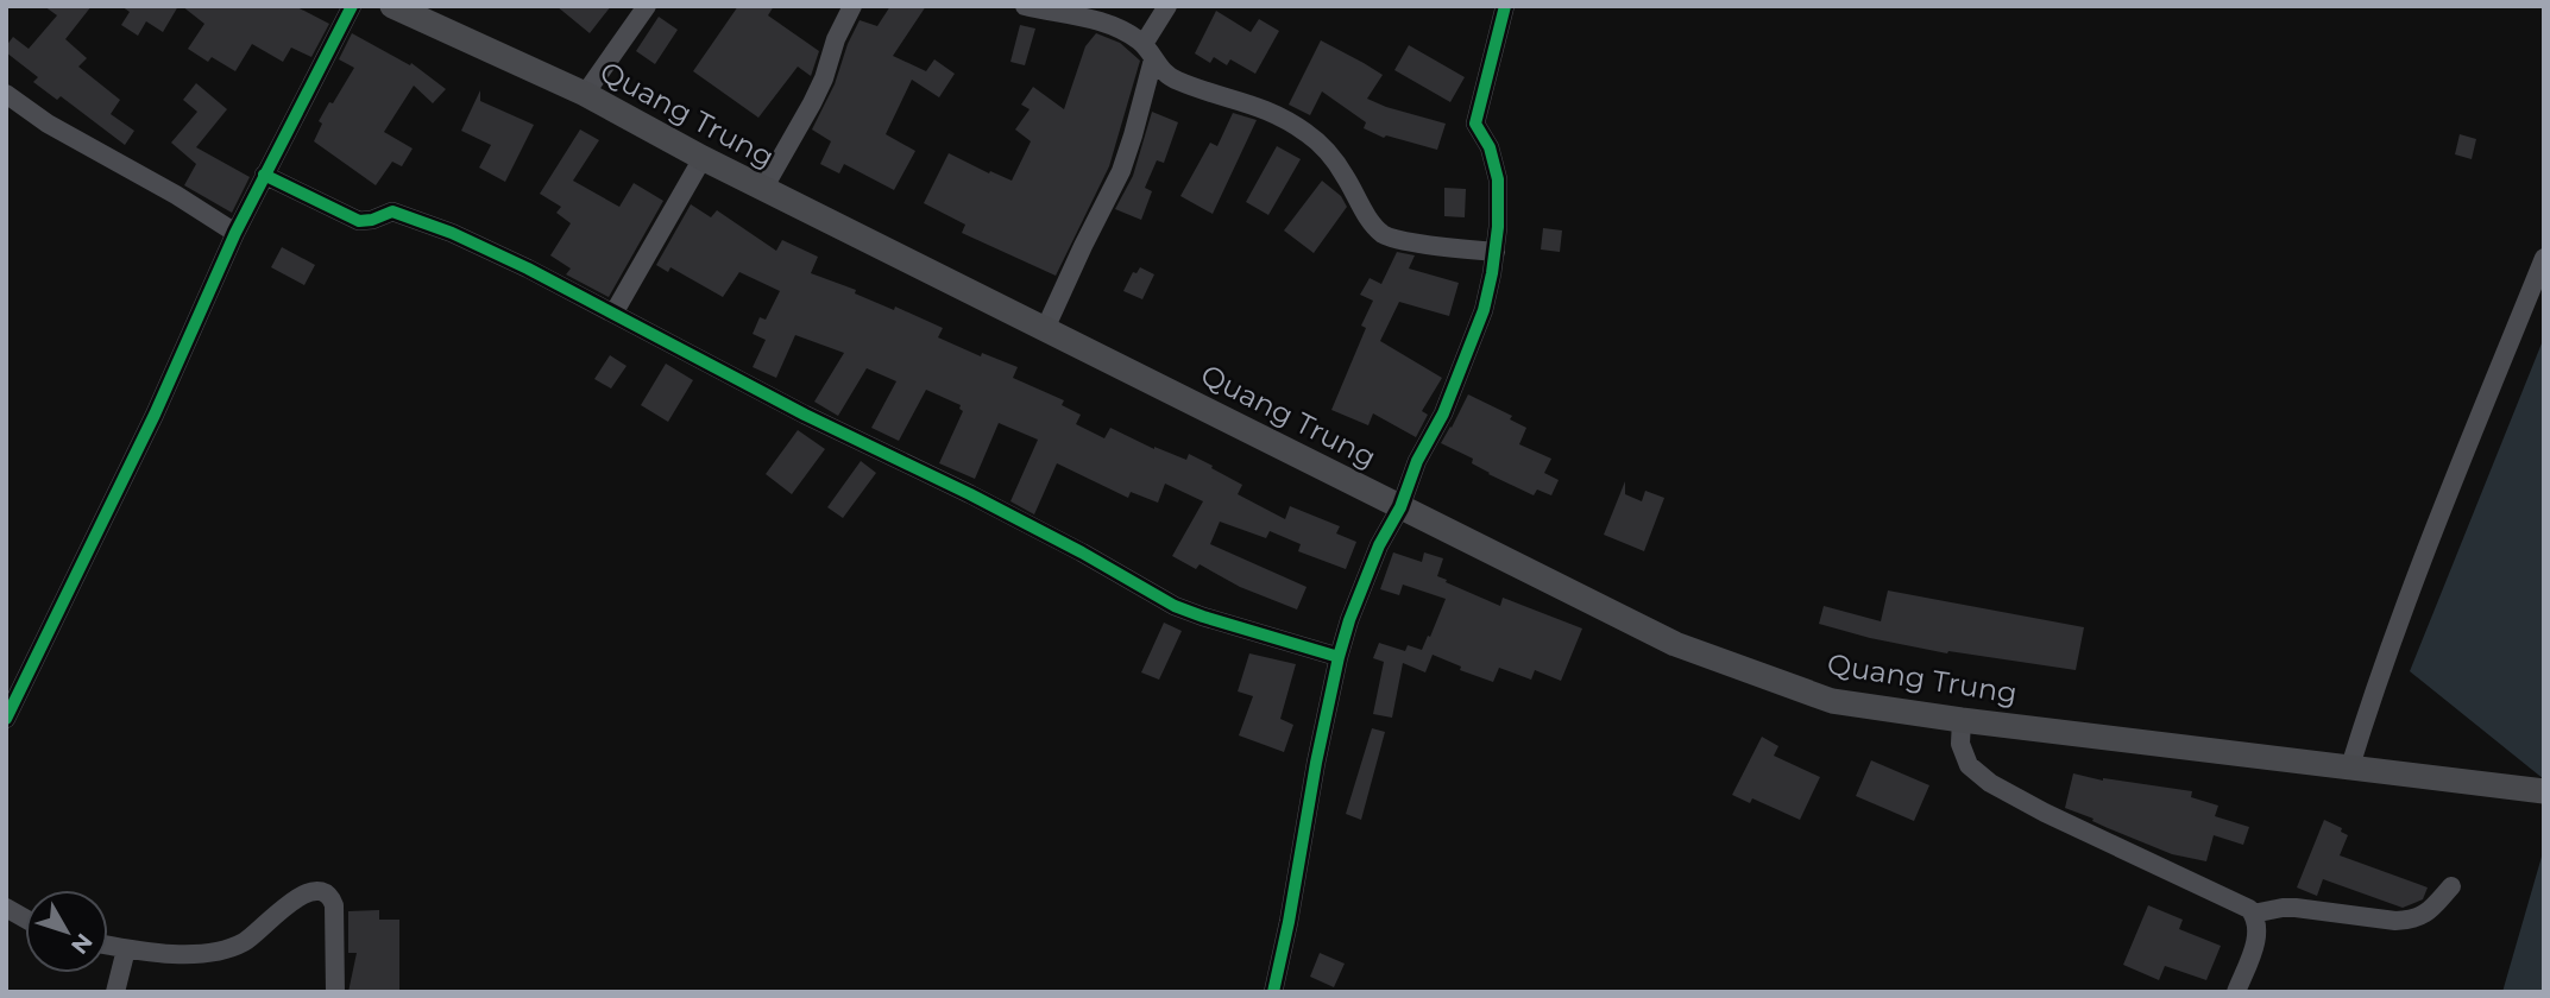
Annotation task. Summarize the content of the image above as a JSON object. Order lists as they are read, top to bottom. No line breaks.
{"streets":{"main road":["Quang Trung"]},"north":"bottom right"}
